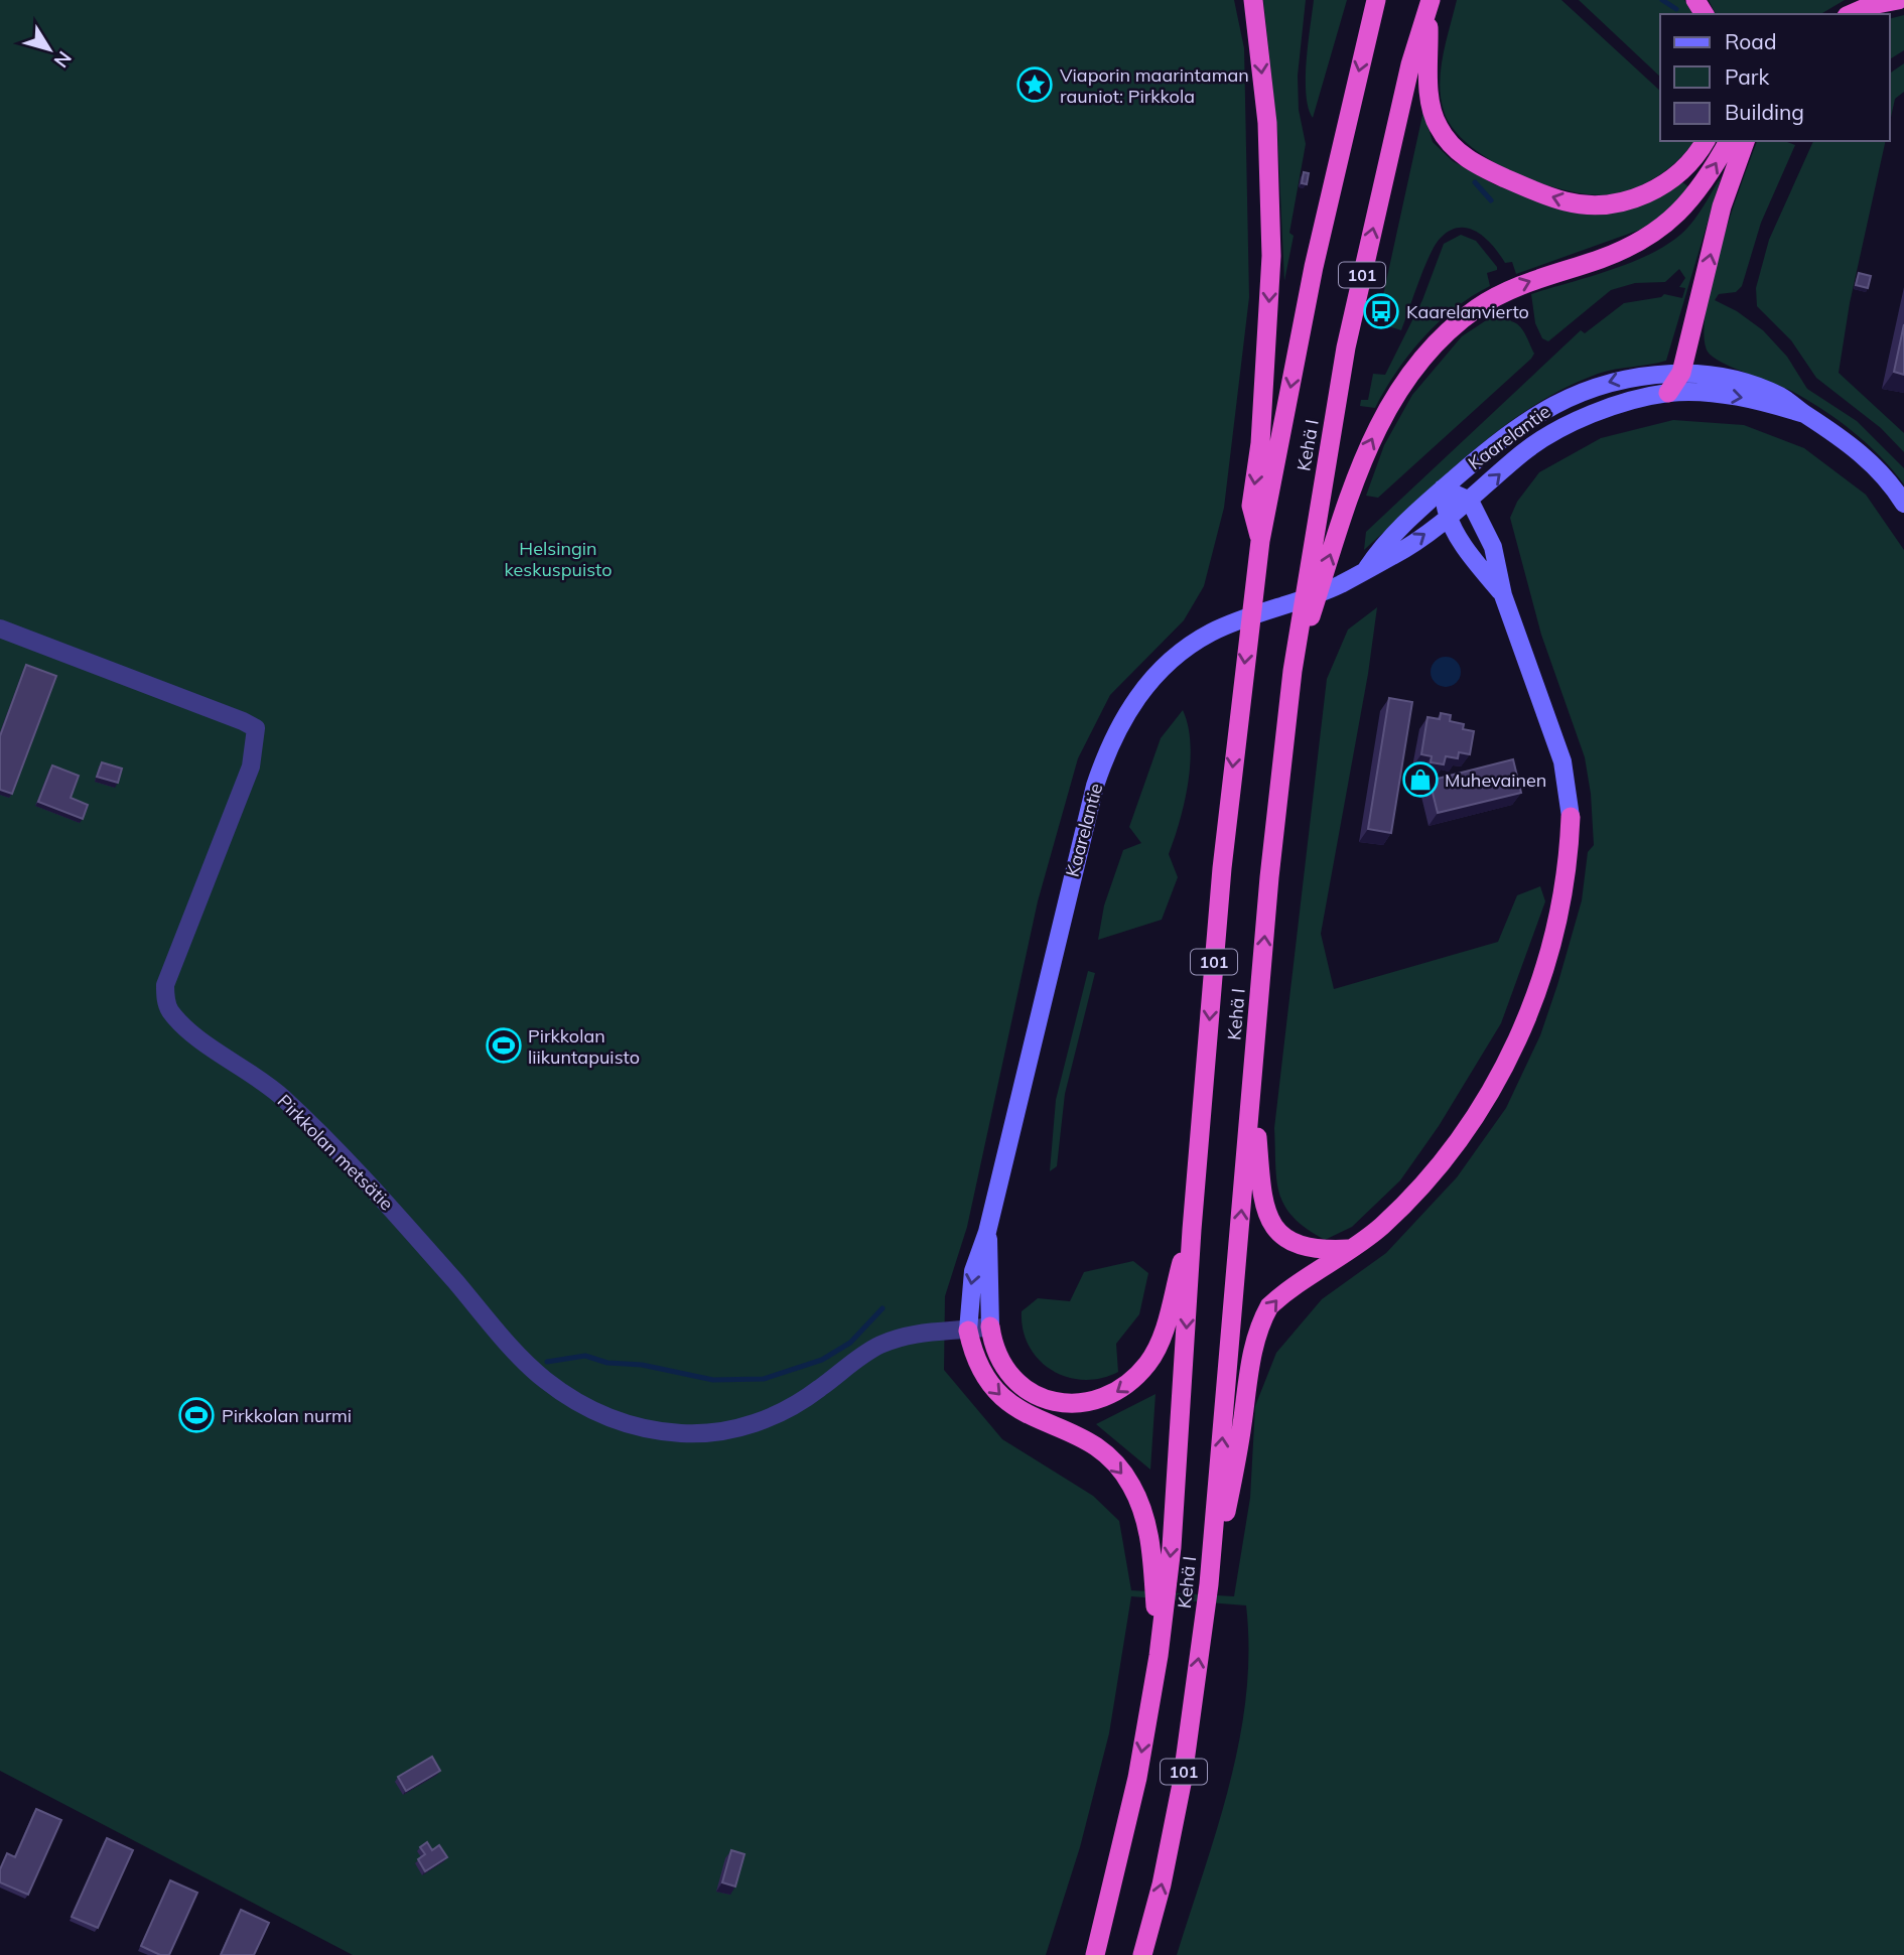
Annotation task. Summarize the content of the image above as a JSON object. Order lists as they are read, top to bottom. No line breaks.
{"streets":{"highway":["101","Kehä I"],"main road":["Kaarelantie"],"street":["Pirkkolan metsätie"]},"crossings":[["Kaarelantie","Pirkkolan metsätie"]],"parks":["Helsingin keskuspuisto"],"places":{"place":["Viaporin maarintaman rauniot: Pirkkola"],"bus stop":["Kaarelanvierto"],"shop":["Muhevainen"],"sports":["Pirkkolan liikuntapuisto","Pirkkolan nurmi"]},"legend":["Road","Park","Building"],"north":"bottom right"}
